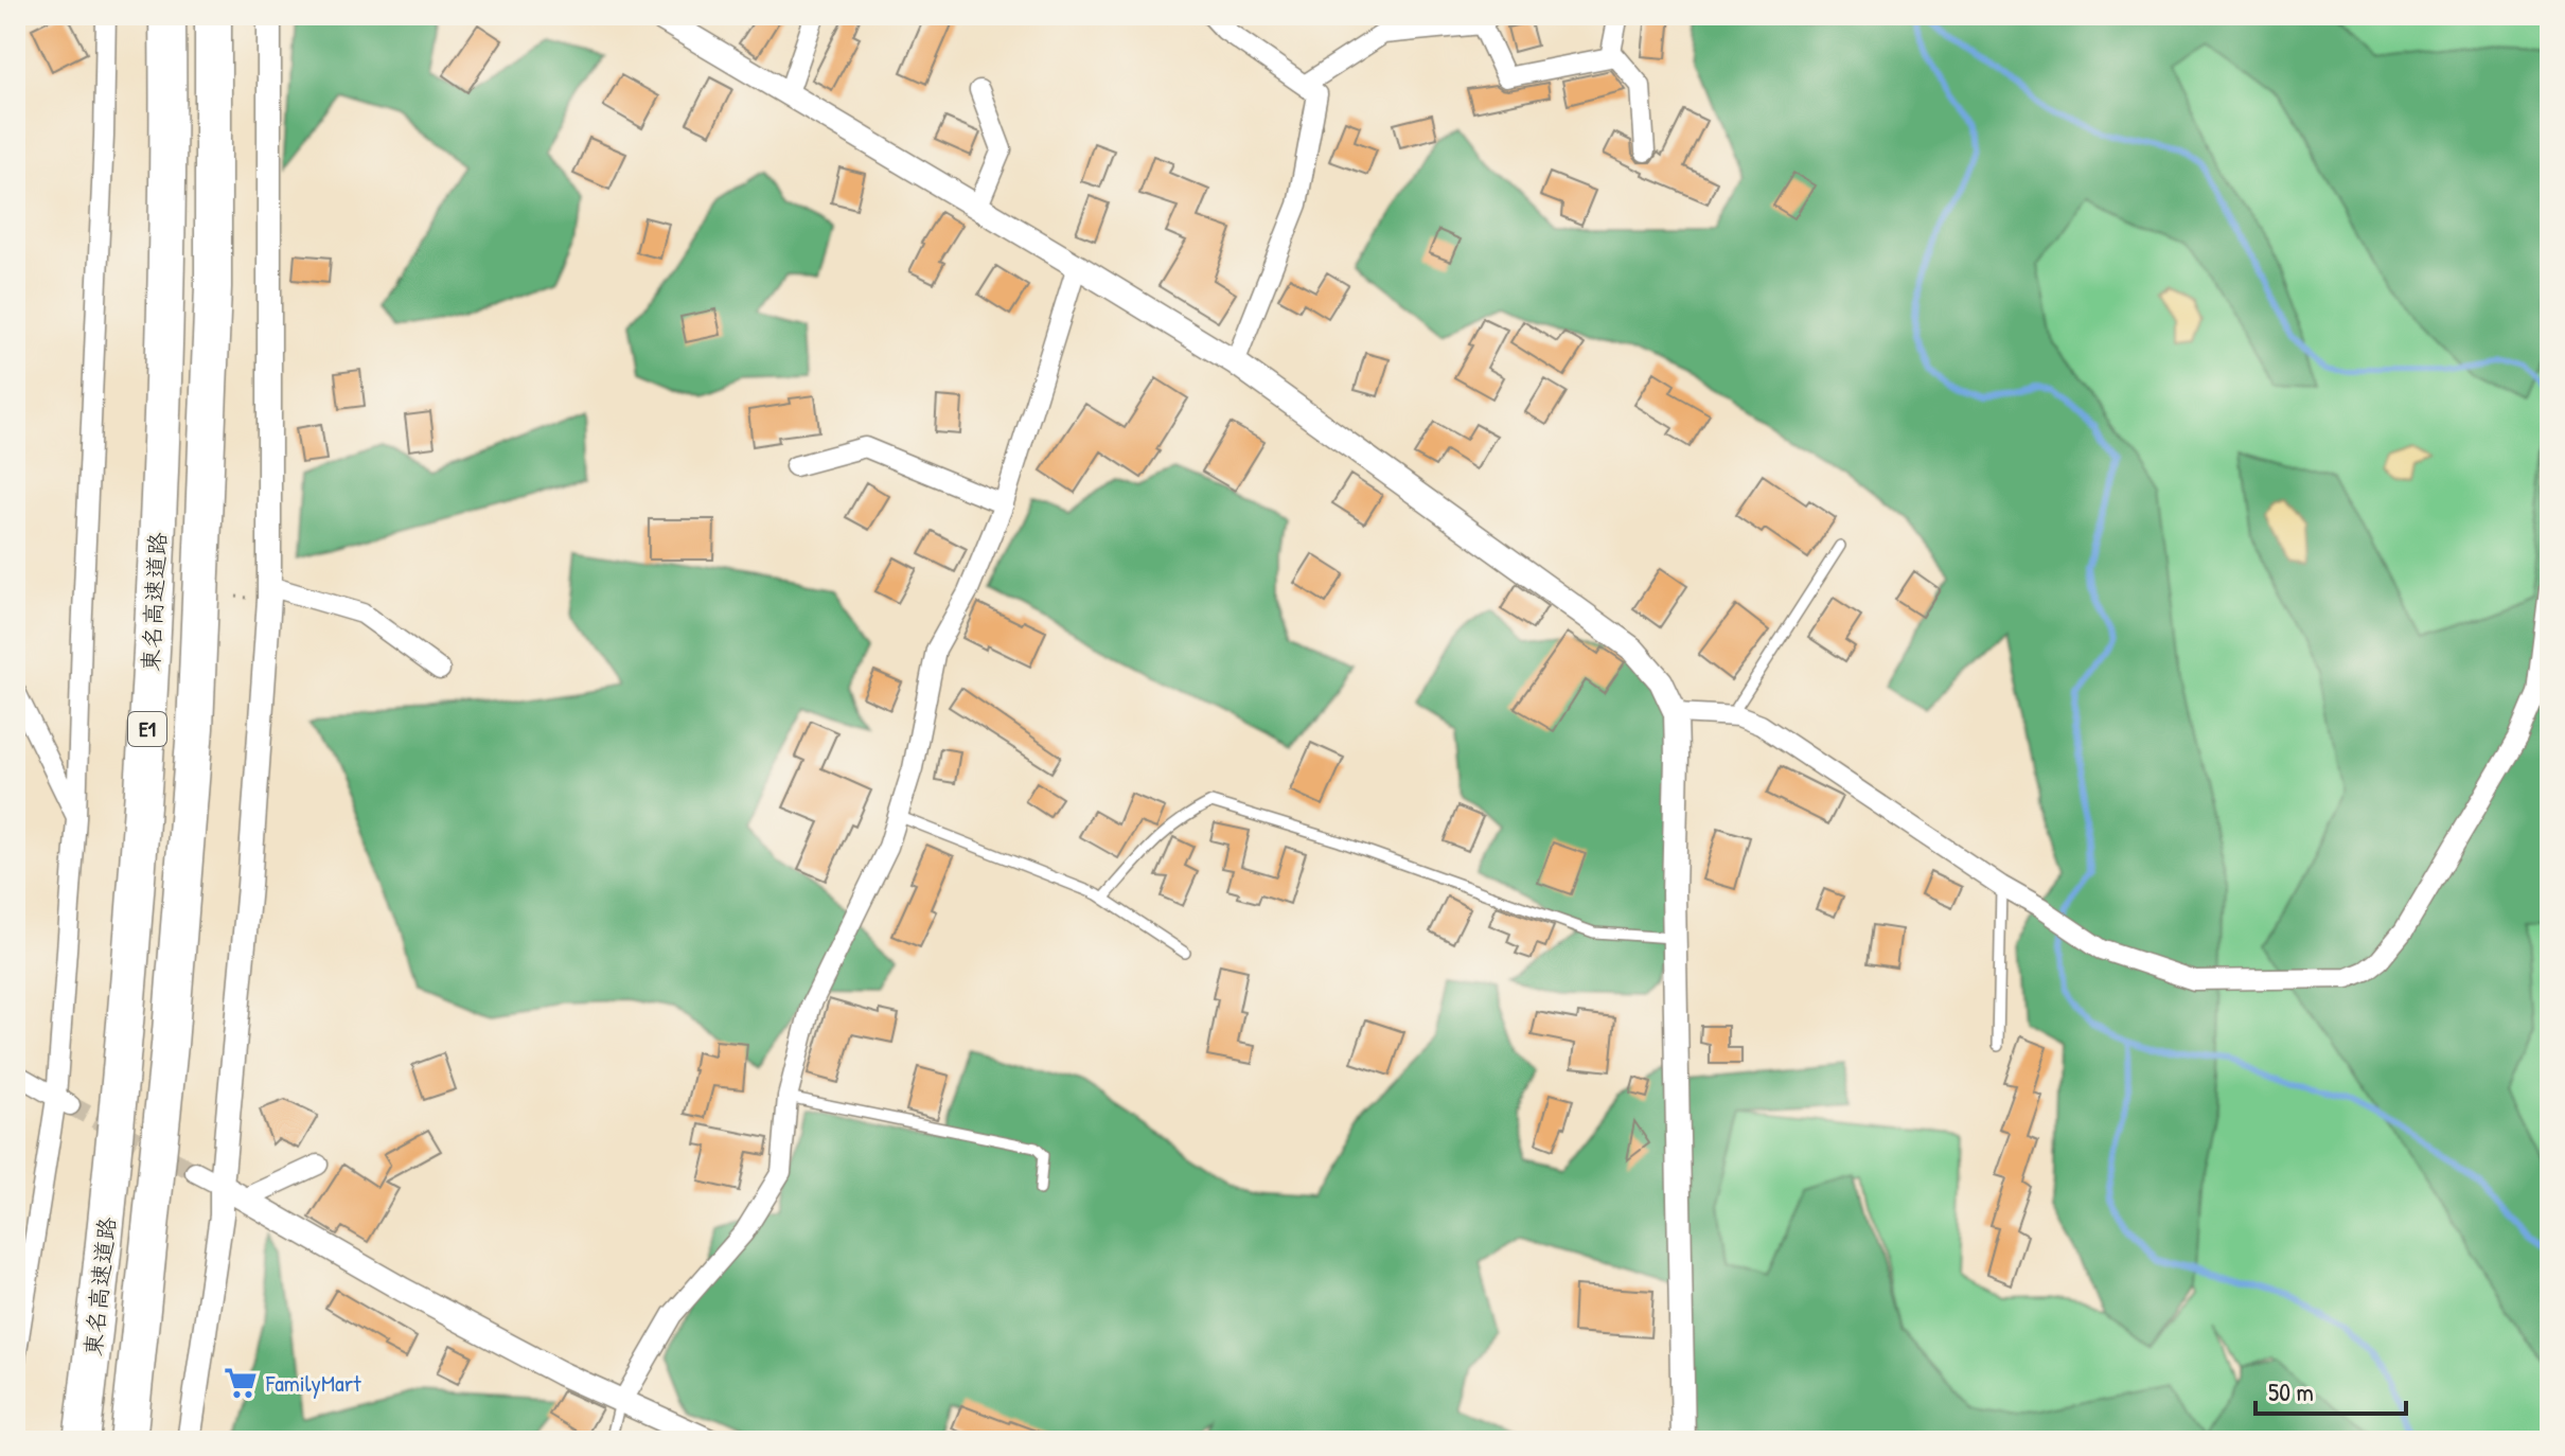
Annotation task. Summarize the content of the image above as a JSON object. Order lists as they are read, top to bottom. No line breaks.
{"streets":{"highway":["東名高速道路","E1"]},"places":{"supermarket":["FamilyMart"]},"scale_bar":"50 m"}
